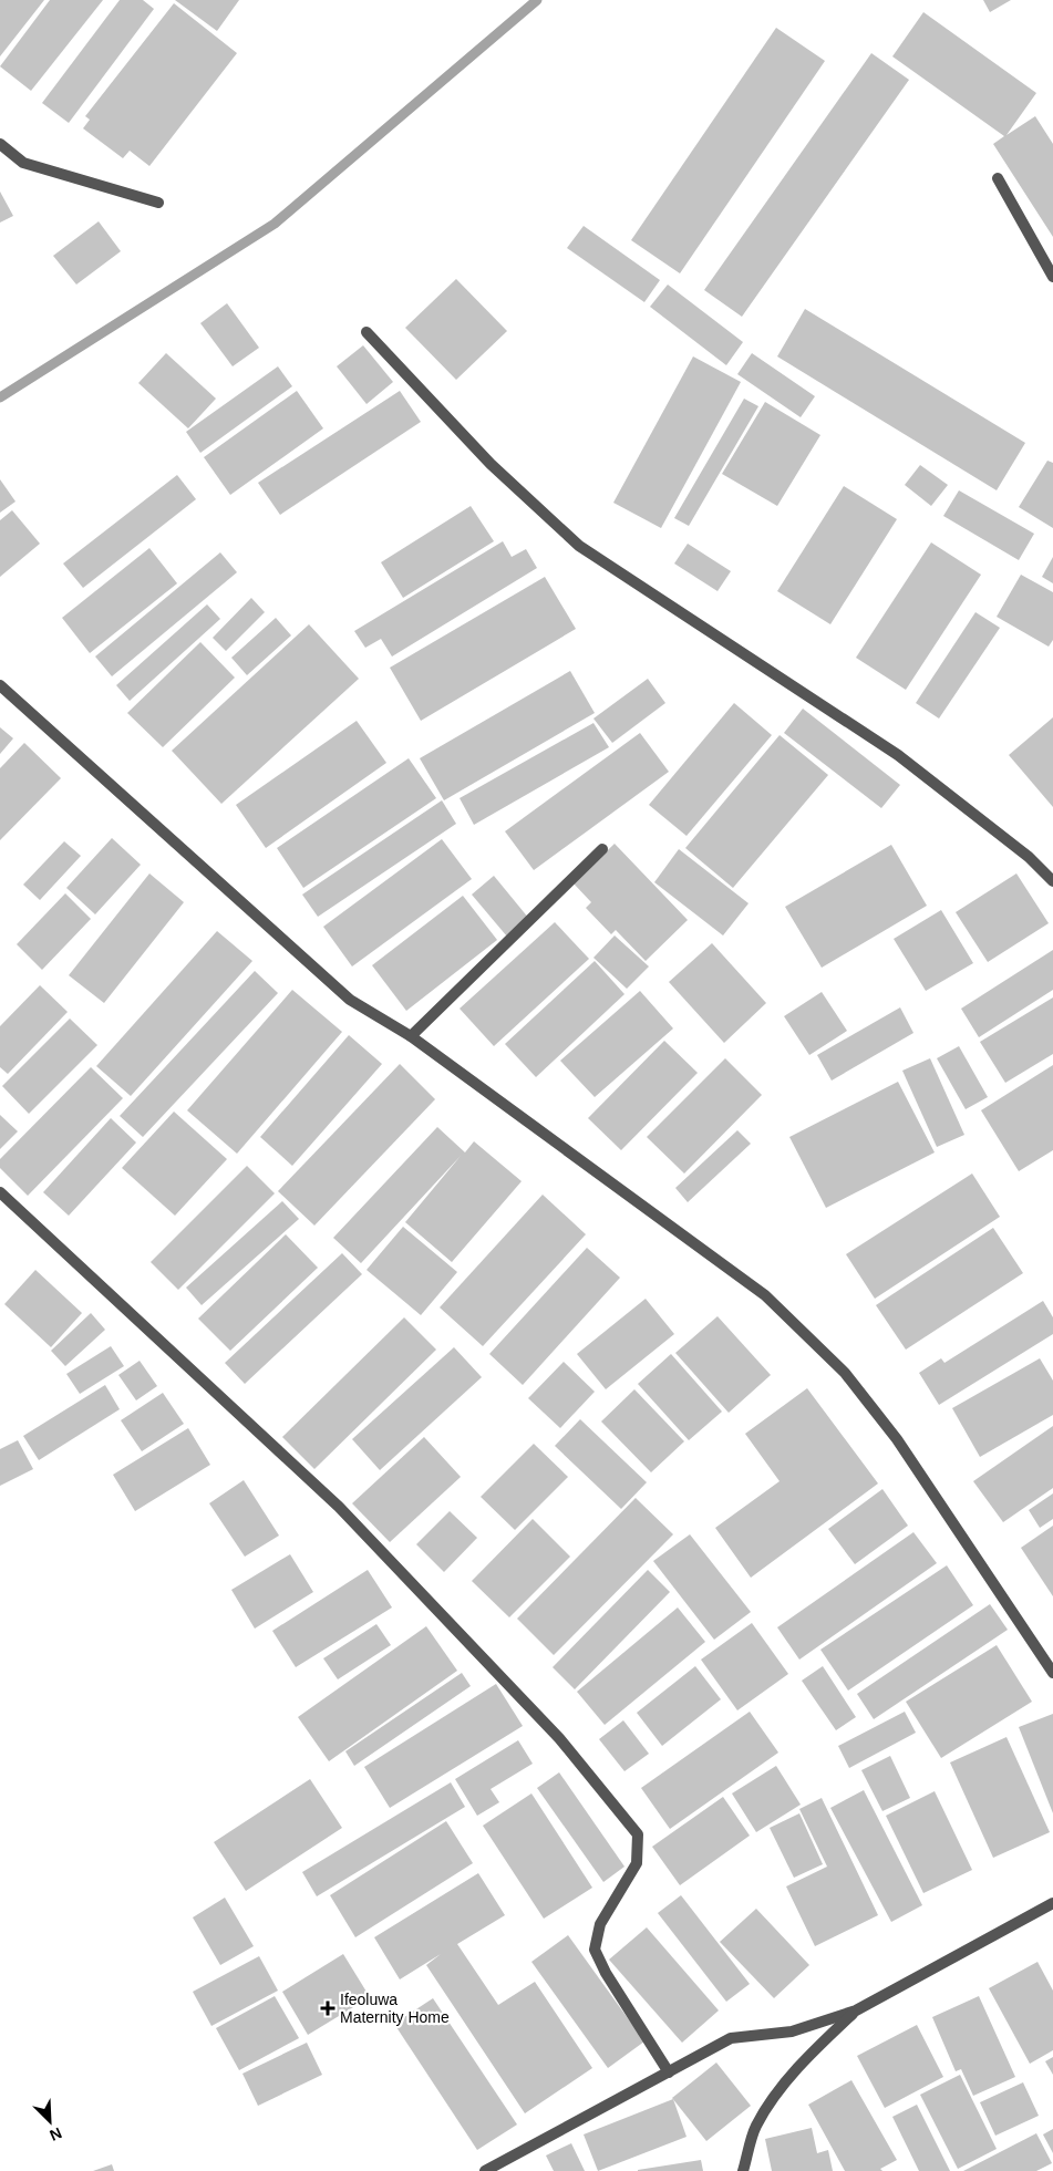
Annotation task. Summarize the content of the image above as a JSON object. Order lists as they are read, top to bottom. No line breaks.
{"places":{"health":["Ifeoluwa Maternity Home"]},"north":"bottom right"}
